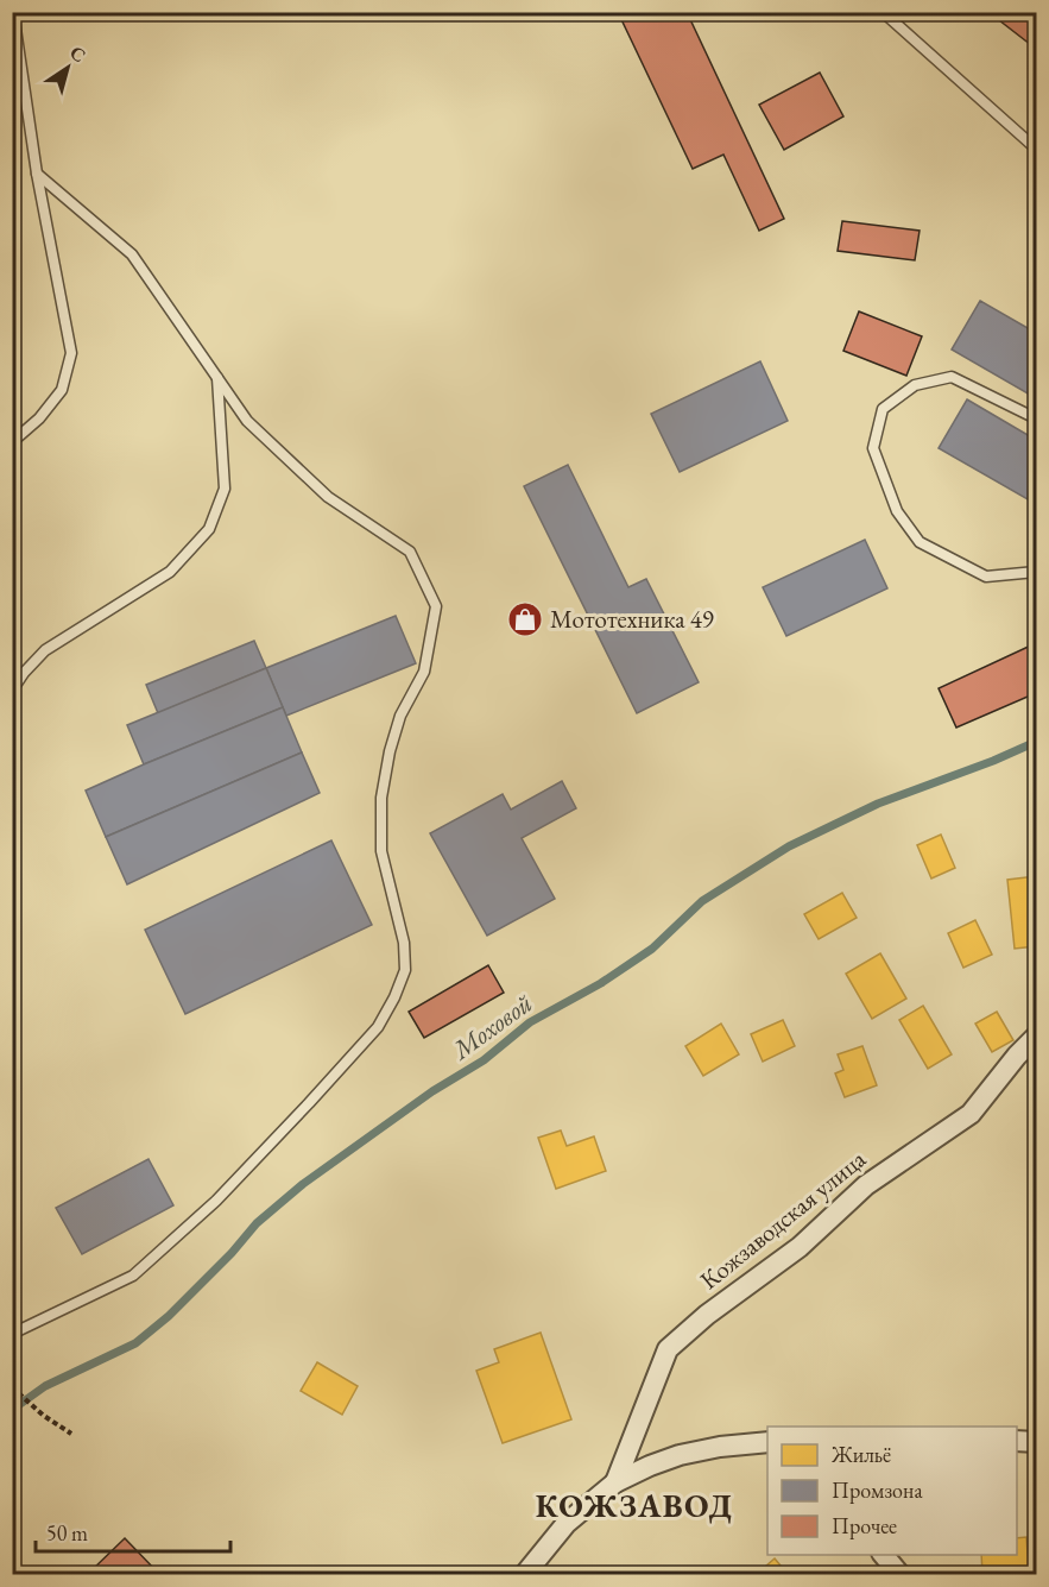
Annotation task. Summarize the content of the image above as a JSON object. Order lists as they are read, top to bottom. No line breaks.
{"streets":{"street":["Кожзаводская улица"]},"districts":["КОЖЗАВОД"],"water":["Моховой"],"places":{"shop":["Мототехника 49"]},"legend":["Жильё","Промзона","Прочее"],"scale_bar":"50 m","north":"top right"}
